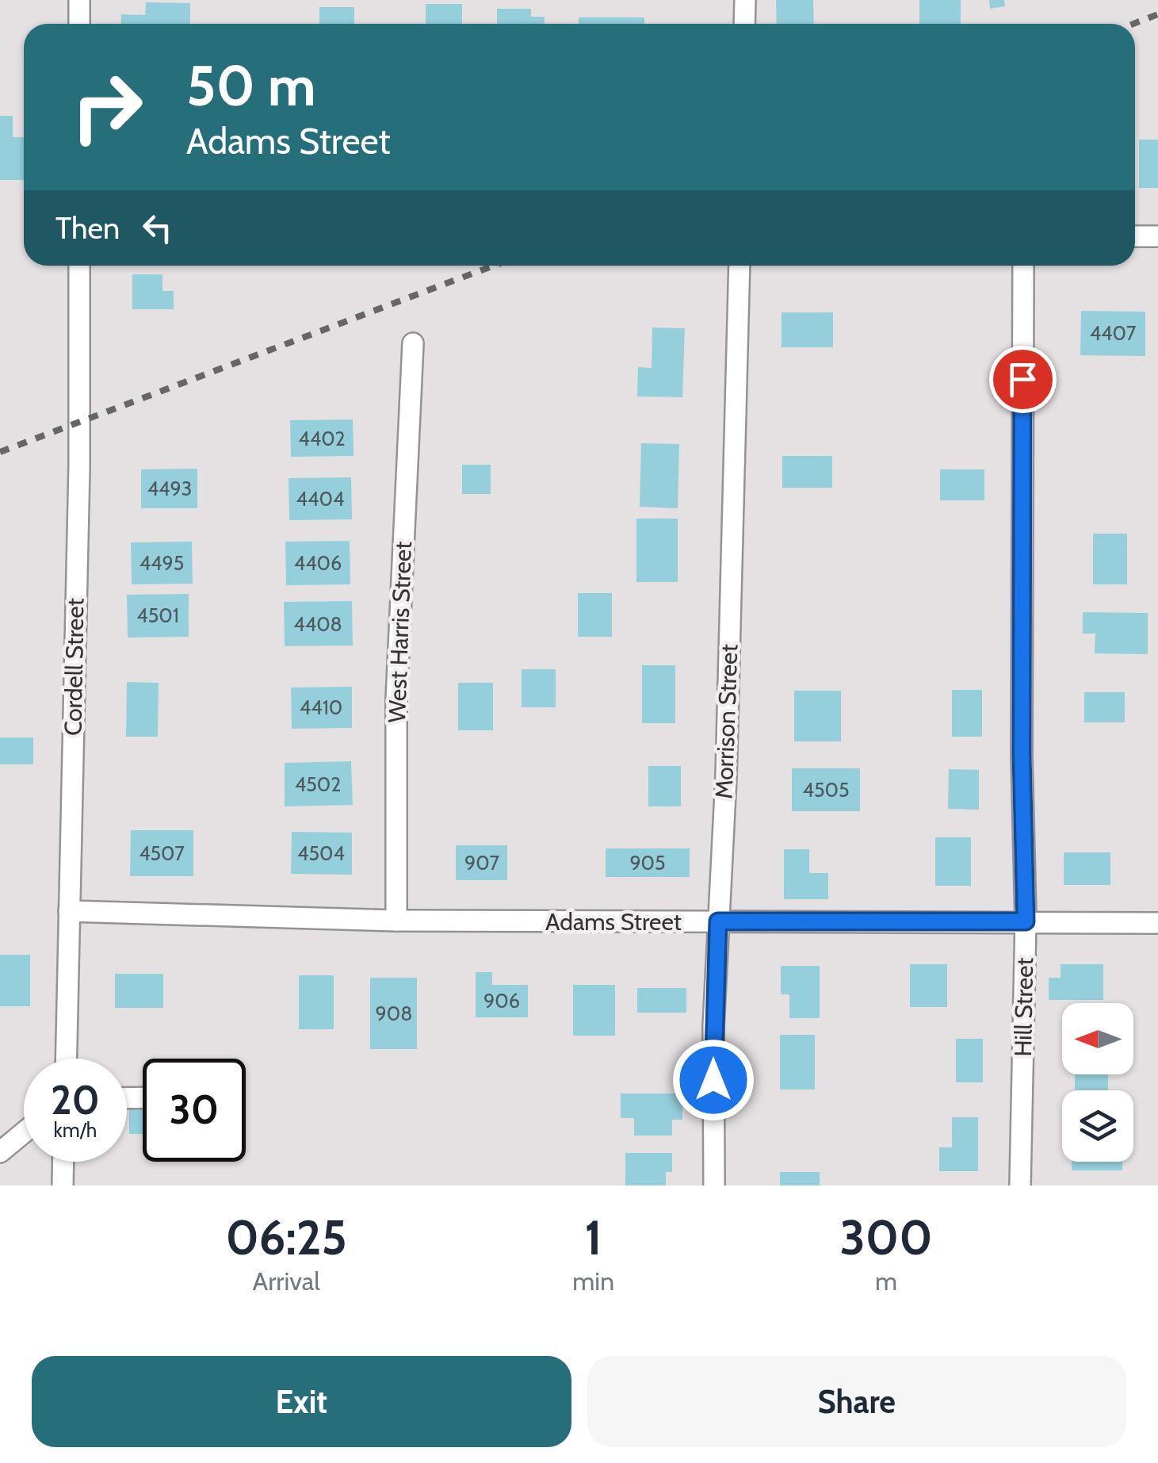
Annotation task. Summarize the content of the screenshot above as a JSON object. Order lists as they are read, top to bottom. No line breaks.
{"streets":{"street":["West Harris Street","Cordell Street","Morrison Street","Adams Street","Hill Street"]},"crossings":[["West Harris Street","Adams Street"],["Cordell Street","Adams Street"],["Morrison Street","Adams Street"],["Adams Street","Hill Street"]],"house_numbers":["4407","4402","4493","4404","4495","4406","4501","4408","4410","4502","4505","4507","4504","907","905","906","908"],"north":"left","page":{"turn":["50 m","Adams Street"],"then":"Then","speed":"20 km/h","limit":"30","eta":["06:25","Arrival","1","min","300","m"],"buttons":["Exit","Share"]}}
